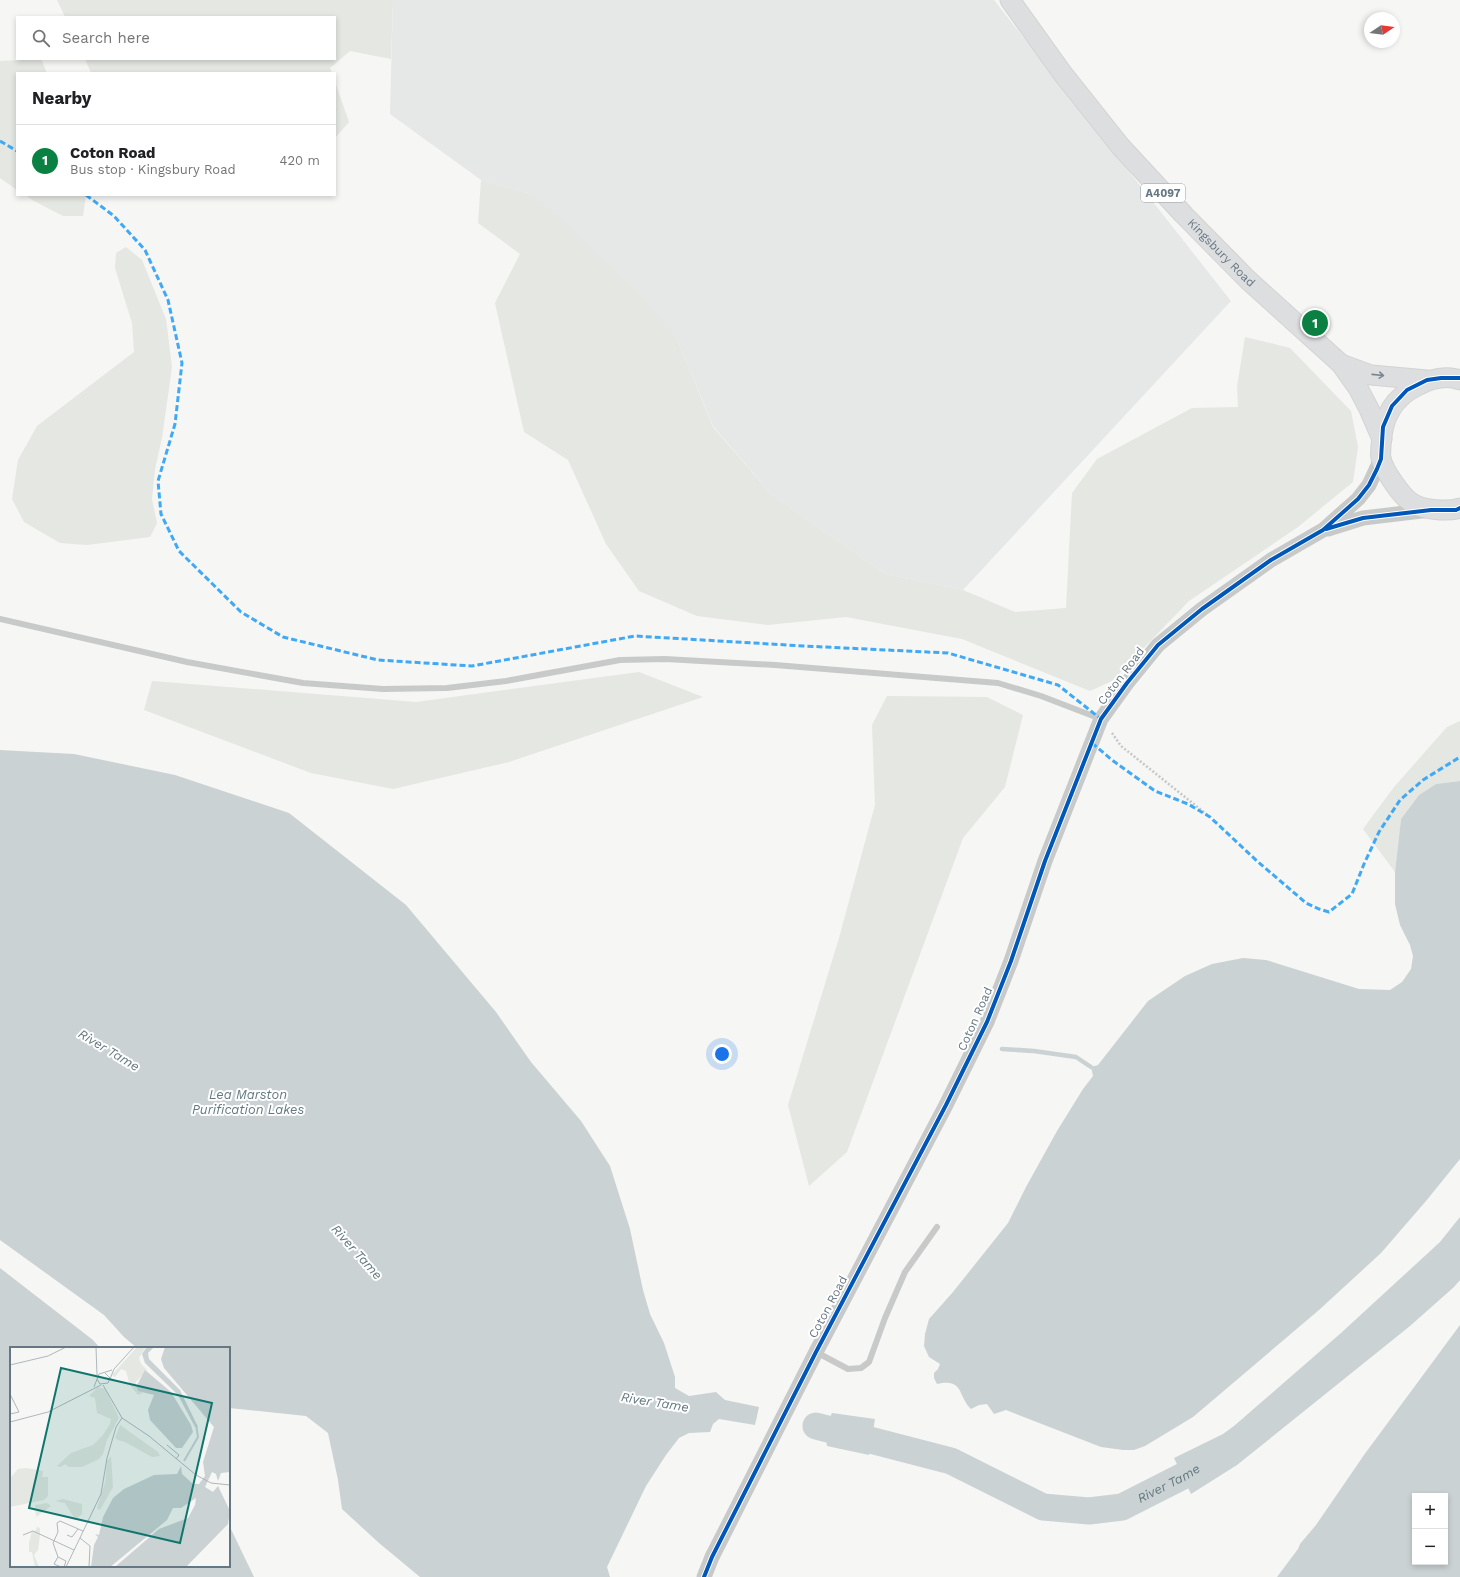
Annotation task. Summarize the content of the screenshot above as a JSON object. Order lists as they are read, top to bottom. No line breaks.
{"streets":{"main road":["A4097","Kingsbury Road"],"street":["Coton Road"]},"crossings":[["A4097","Kingsbury Road"]],"water":["River Tame","Lea Marston Purification Lakes"],"north":"right","page":{"search":"Search here","heading":"Nearby","list":[{"mark":"1","name":"Coton Road","note":"Bus stop · Kingsbury Road","value":"420 m"}],"pins":"1","map_buttons":["+","−"]}}
